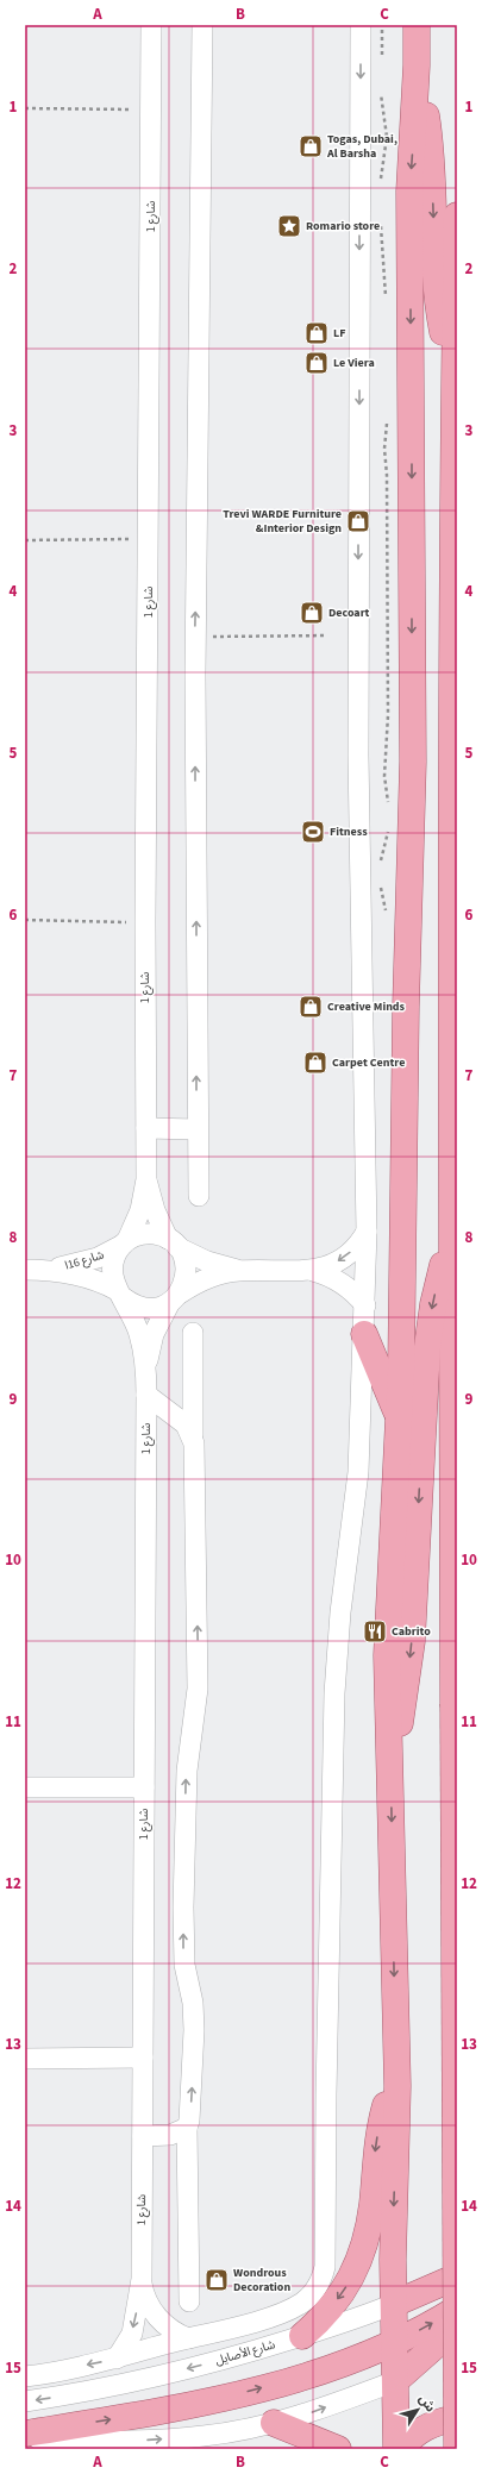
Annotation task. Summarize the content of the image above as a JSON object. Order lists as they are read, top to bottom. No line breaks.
{"streets":{"main road":["شارع الأصايل"],"street":["شارع 1","شارع 16ا"]},"crossings":[["شارع 1","شارع 16ا"]],"places":{"shop":["Togas, Dubai, Al Barsha","LF","Le Viera","Trevi WARDE Furniture &Interior Design","Decoart","Creative Minds","Carpet Centre","Wondrous Decoration"],"place":["Romario store"],"sports":["Fitness"],"restaurant":["Cabrito"]},"north":"top right","grid":{"columns":["A","B","C"],"rows":["1","2","3","4","5","6","7","8","9","10","11","12","13","14","15"]}}
